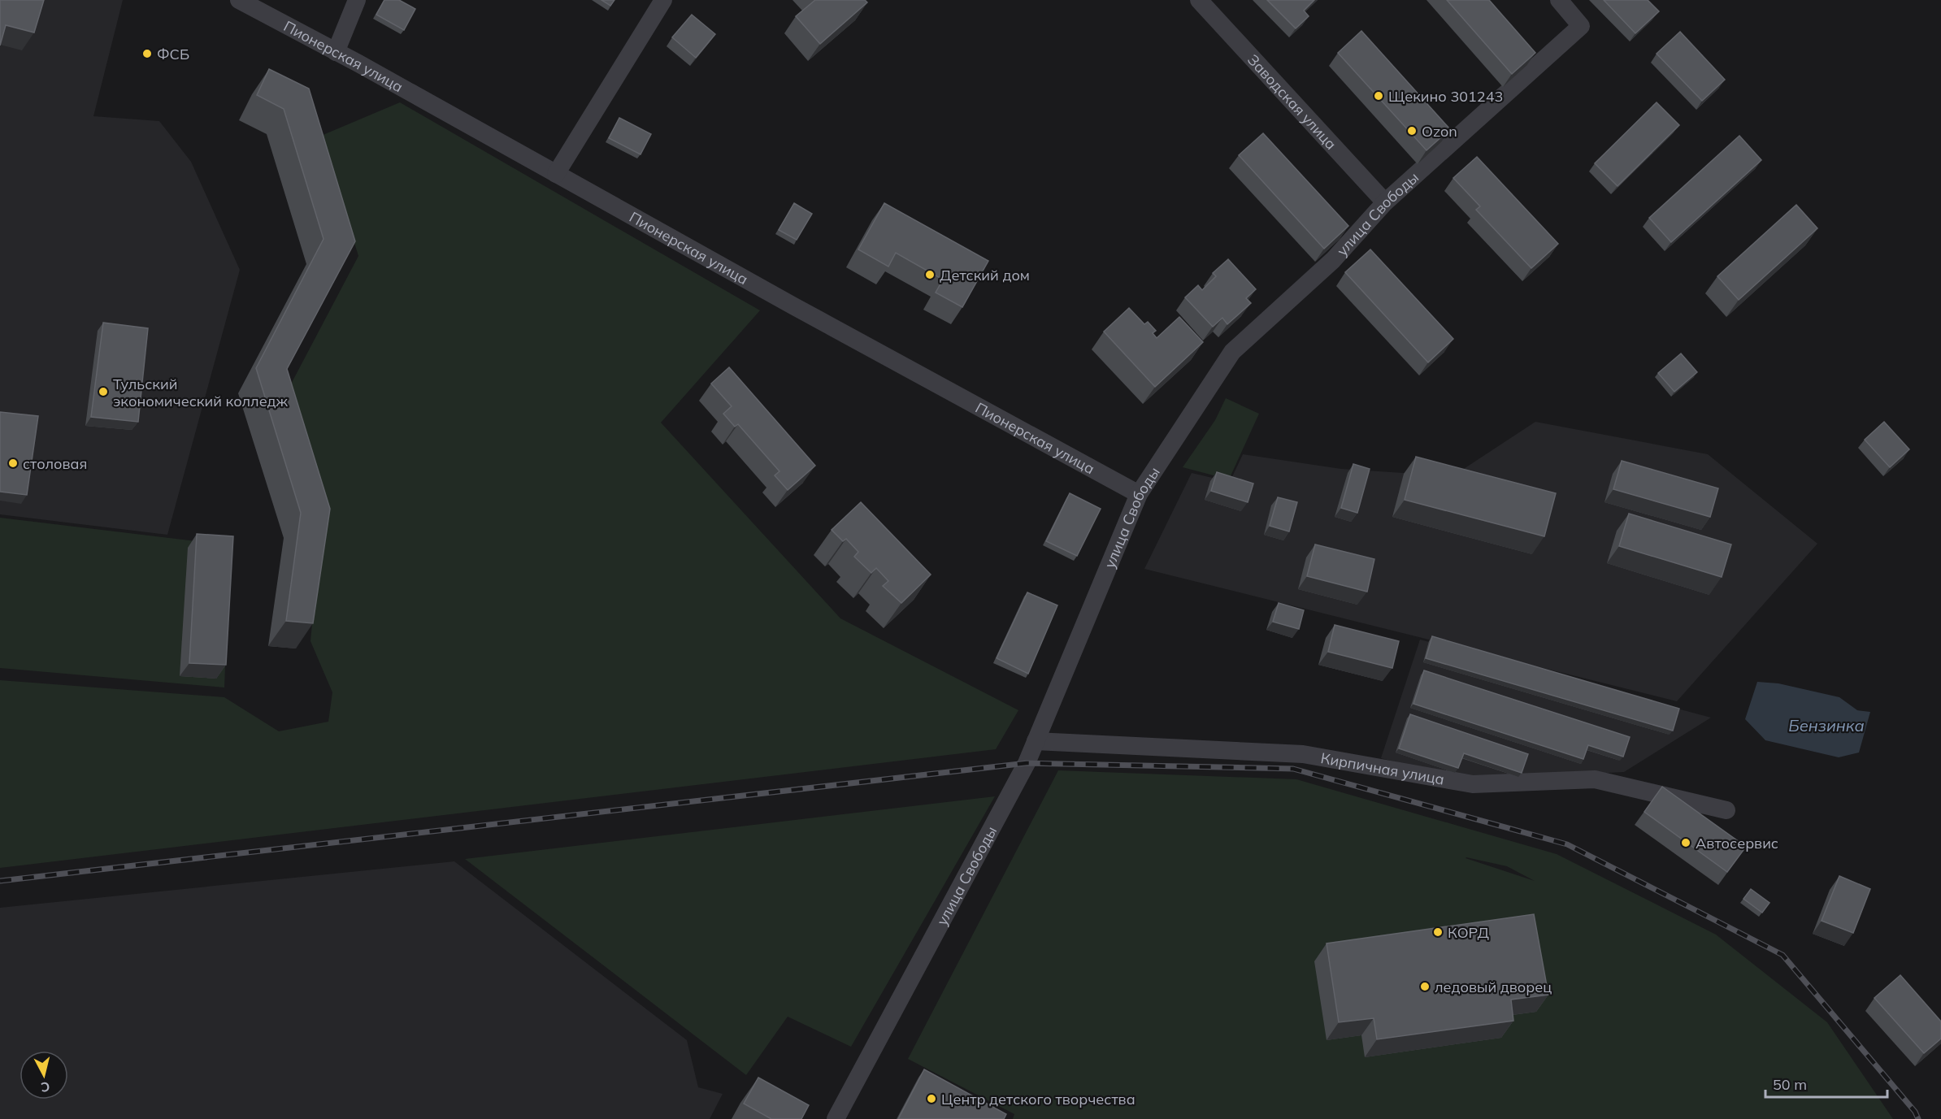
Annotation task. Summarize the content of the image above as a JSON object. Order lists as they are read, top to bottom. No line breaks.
{"streets":{"street":["Пионерская улица","Заводская улица","улица Свободы","Кирпичная улица"]},"crossings":[["Пионерская улица","улица Свободы"],["Заводская улица","улица Свободы"],["улица Свободы","Кирпичная улица"]],"water":["Бензинка"],"places":["ФСБ","Щекино 301243","Ozon","Детский дом","Тульский экономический колледж","столовая","Автосервис","КОРД","ледовый дворец","Центр детского творчества"],"scale_bar":"50 m","north":"bottom"}
